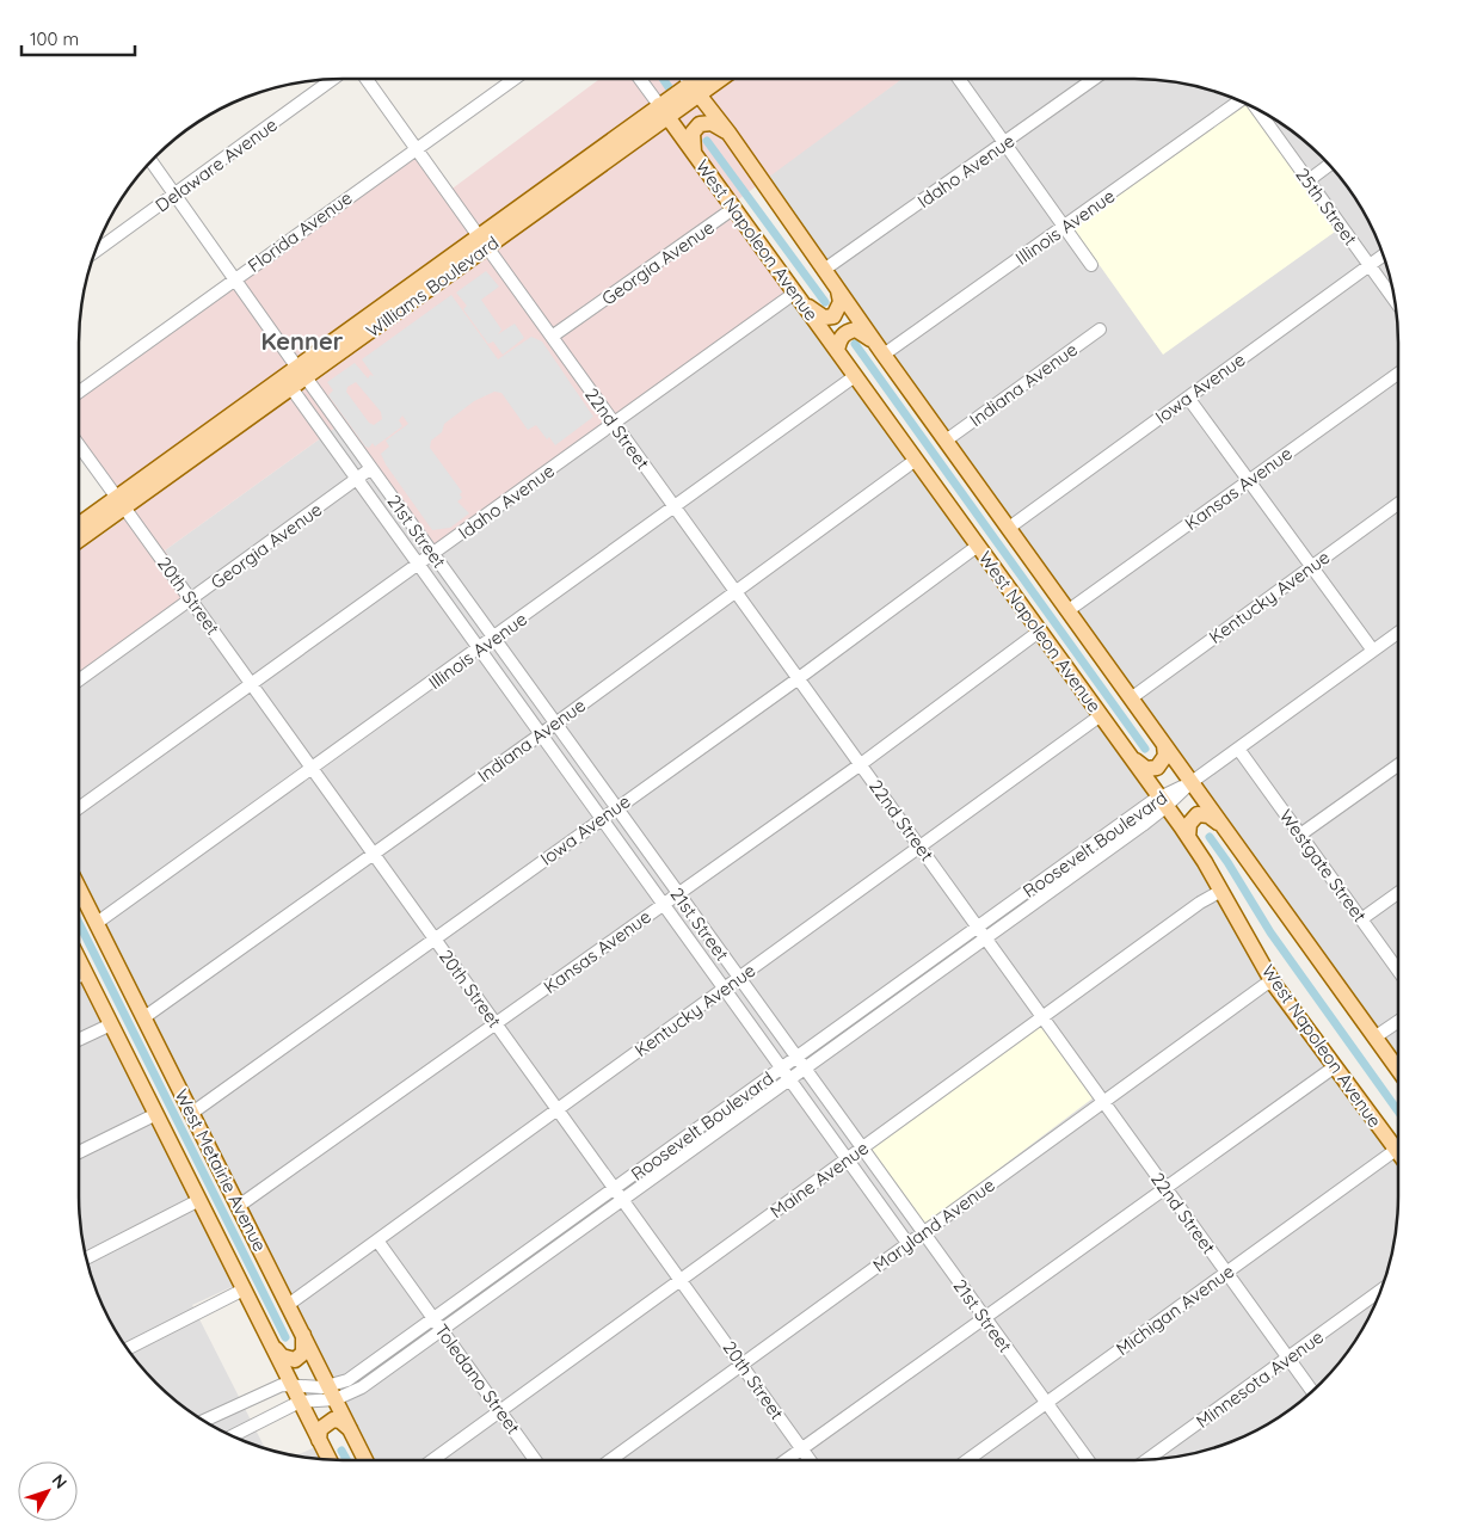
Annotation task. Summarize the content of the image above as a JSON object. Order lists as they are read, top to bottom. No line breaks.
{"streets":{"main road":["West Napoleon Avenue","Williams Boulevard","West Metairie Avenue"],"street":["Delaware Avenue","Idaho Avenue","25th Street","Illinois Avenue","Florida Avenue","Georgia Avenue","Indiana Avenue","Iowa Avenue","22nd Street","Kansas Avenue","21st Street","20th Street","Kentucky Avenue","Roosevelt Boulevard","Westgate Street","Maine Avenue","Maryland Avenue","Michigan Avenue","Toledano Street","Minnesota Avenue"]},"crossings":[["Delaware Avenue","21st Street"],["Idaho Avenue","West Napoleon Avenue"],["Idaho Avenue","22nd Street"],["Idaho Avenue","21st Street"],["Idaho Avenue","20th Street"],["25th Street","Iowa Avenue"],["Illinois Avenue","West Napoleon Avenue"],["Illinois Avenue","22nd Street"],["Illinois Avenue","21st Street"],["Illinois Avenue","20th Street"],["Illinois Avenue","West Metairie Avenue"],["Florida Avenue","22nd Street"],["Florida Avenue","21st Street"],["West Napoleon Avenue","Georgia Avenue"],["West Napoleon Avenue","Williams Boulevard"],["West Napoleon Avenue","Indiana Avenue"],["West Napoleon Avenue","Iowa Avenue"],["West Napoleon Avenue","Kansas Avenue"],["West Napoleon Avenue","Kentucky Avenue"],["West Napoleon Avenue","Roosevelt Boulevard"],["West Napoleon Avenue","Maine Avenue"],["West Napoleon Avenue","Maryland Avenue"],["Georgia Avenue","22nd Street"],["Georgia Avenue","21st Street"],["Georgia Avenue","20th Street"],["Williams Boulevard","22nd Street"],["Williams Boulevard","21st Street"],["Williams Boulevard","20th Street"],["Indiana Avenue","22nd Street"],["Indiana Avenue","21st Street"],["Indiana Avenue","20th Street"],["Indiana Avenue","West Metairie Avenue"],["Iowa Avenue","22nd Street"],["Iowa Avenue","21st Street"],["Iowa Avenue","20th Street"],["Iowa Avenue","West Metairie Avenue"],["22nd Street","Kansas Avenue"],["22nd Street","Kentucky Avenue"],["22nd Street","Roosevelt Boulevard"],["22nd Street","Maine Avenue"],["22nd Street","Maryland Avenue"],["22nd Street","Michigan Avenue"],["22nd Street","Minnesota Avenue"],["Kansas Avenue","21st Street"],["Kansas Avenue","20th Street"],["Kansas Avenue","West Metairie Avenue"],["21st Street","Kentucky Avenue"],["21st Street","Roosevelt Boulevard"],["21st Street","Maine Avenue"],["21st Street","Maryland Avenue"],["21st Street","Michigan Avenue"],["20th Street","Kentucky Avenue"],["20th Street","Roosevelt Boulevard"],["20th Street","Maine Avenue"],["20th Street","Maryland Avenue"],["Kentucky Avenue","West Metairie Avenue"],["Kentucky Avenue","Toledano Street"],["Roosevelt Boulevard","Westgate Street"],["Roosevelt Boulevard","West Metairie Avenue"],["Roosevelt Boulevard","Toledano Street"],["Maine Avenue","Toledano Street"]],"districts":["Kenner"],"scale_bar":"100 m","north":"top right"}
